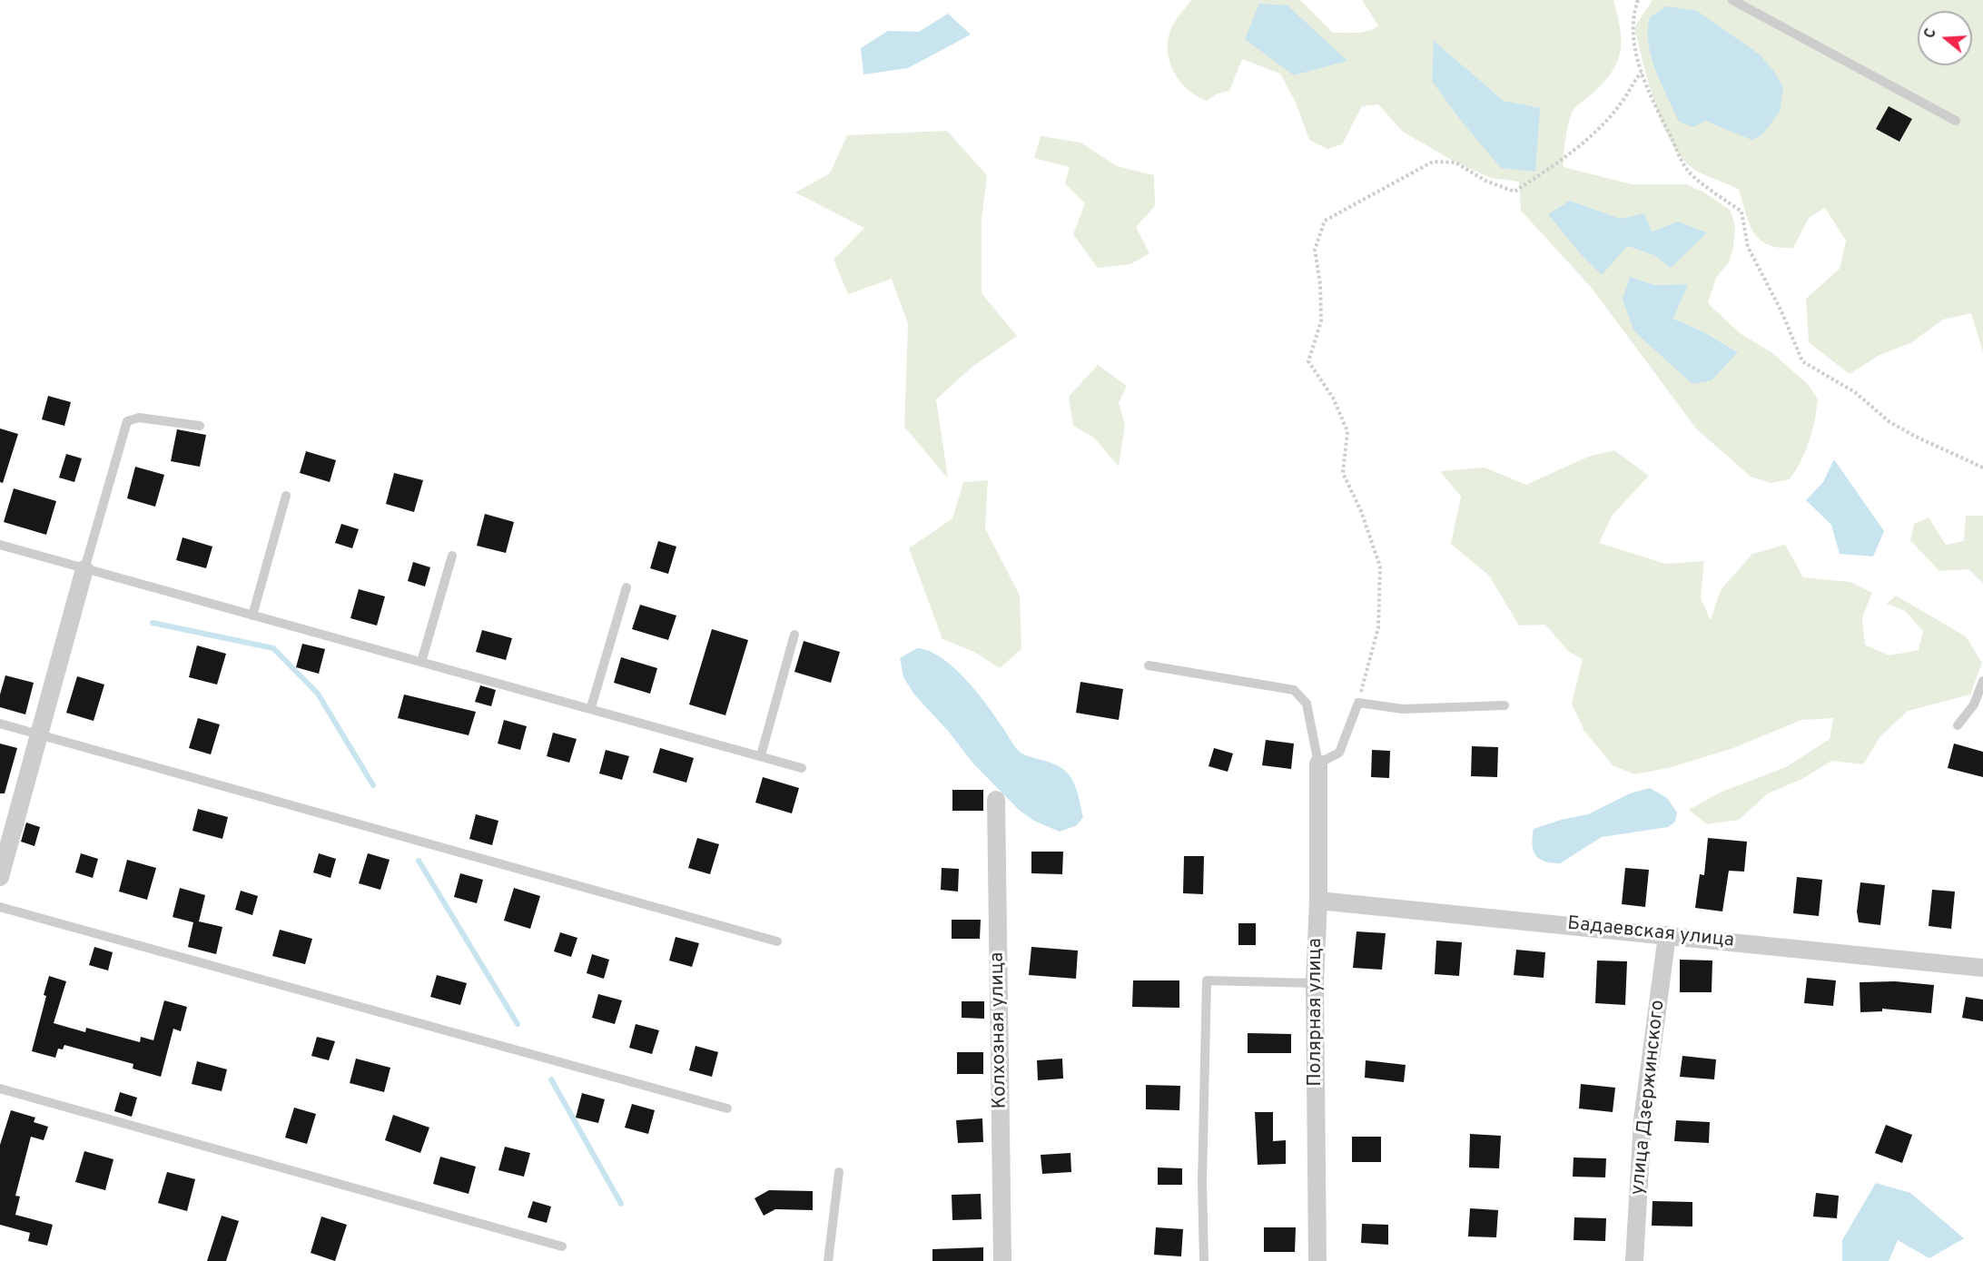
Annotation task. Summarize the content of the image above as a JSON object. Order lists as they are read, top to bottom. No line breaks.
{"streets":{"street":["Бадаевская улица","Полярная улица","Колхозная улица","улица Дзержинского"]},"crossings":[["Бадаевская улица","Полярная улица"],["Бадаевская улица","улица Дзержинского"]],"north":"left"}
